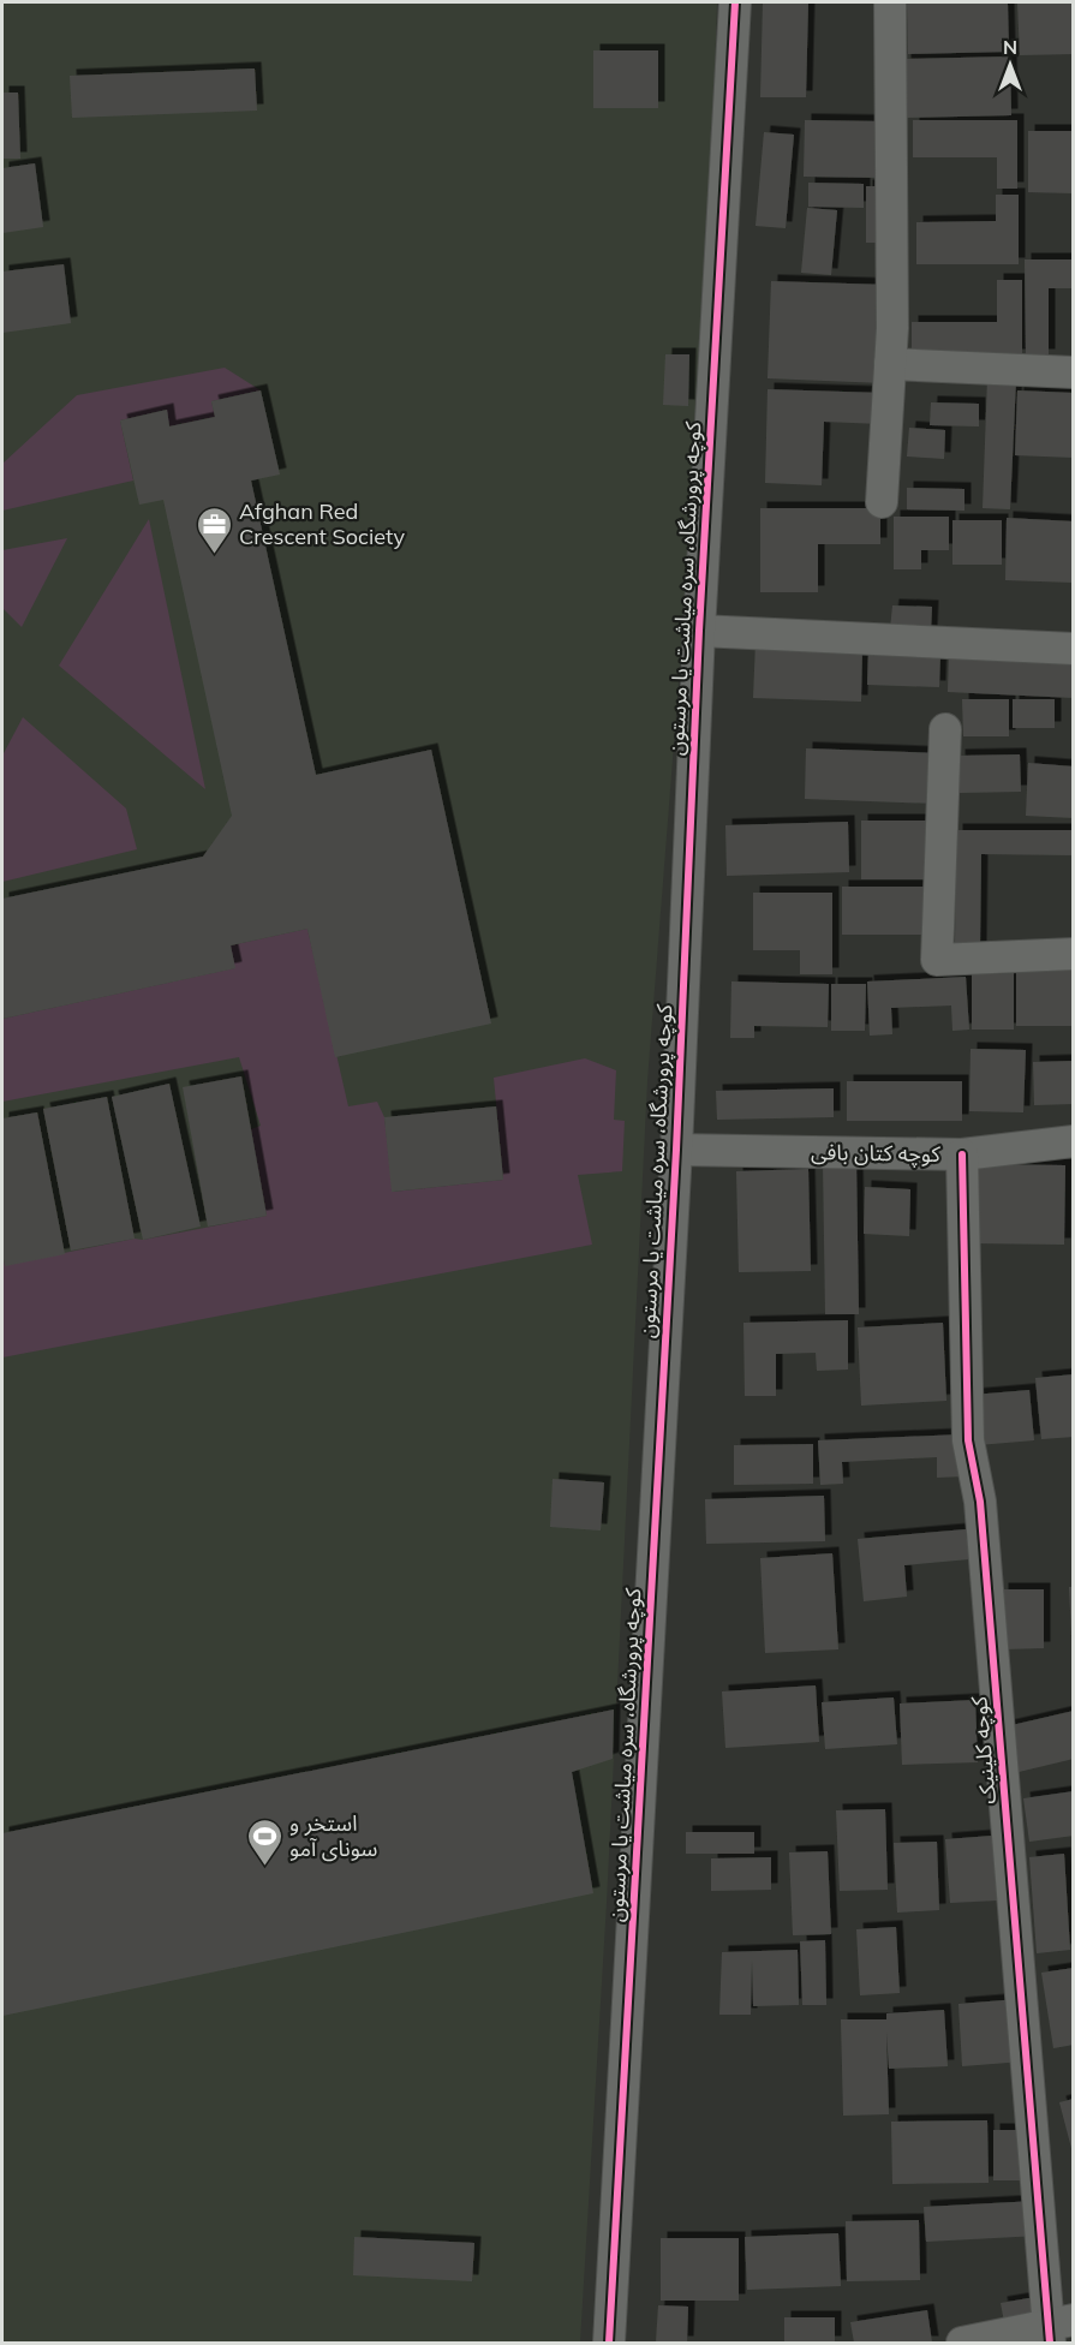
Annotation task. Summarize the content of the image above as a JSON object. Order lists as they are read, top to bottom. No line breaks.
{"streets":{"street":["کوچه پرورشگاه، سره میاشت یا مرستون","کوچه کتان بافی","کوچه کلینیک"]},"crossings":[["کوچه پرورشگاه، سره میاشت یا مرستون","کوچه کتان بافی"],["کوچه کتان بافی","کوچه کلینیک"]],"places":{"office":["Afghan Red Crescent Society"],"sports":["استخر و سونای آمو"]},"north":"top"}
